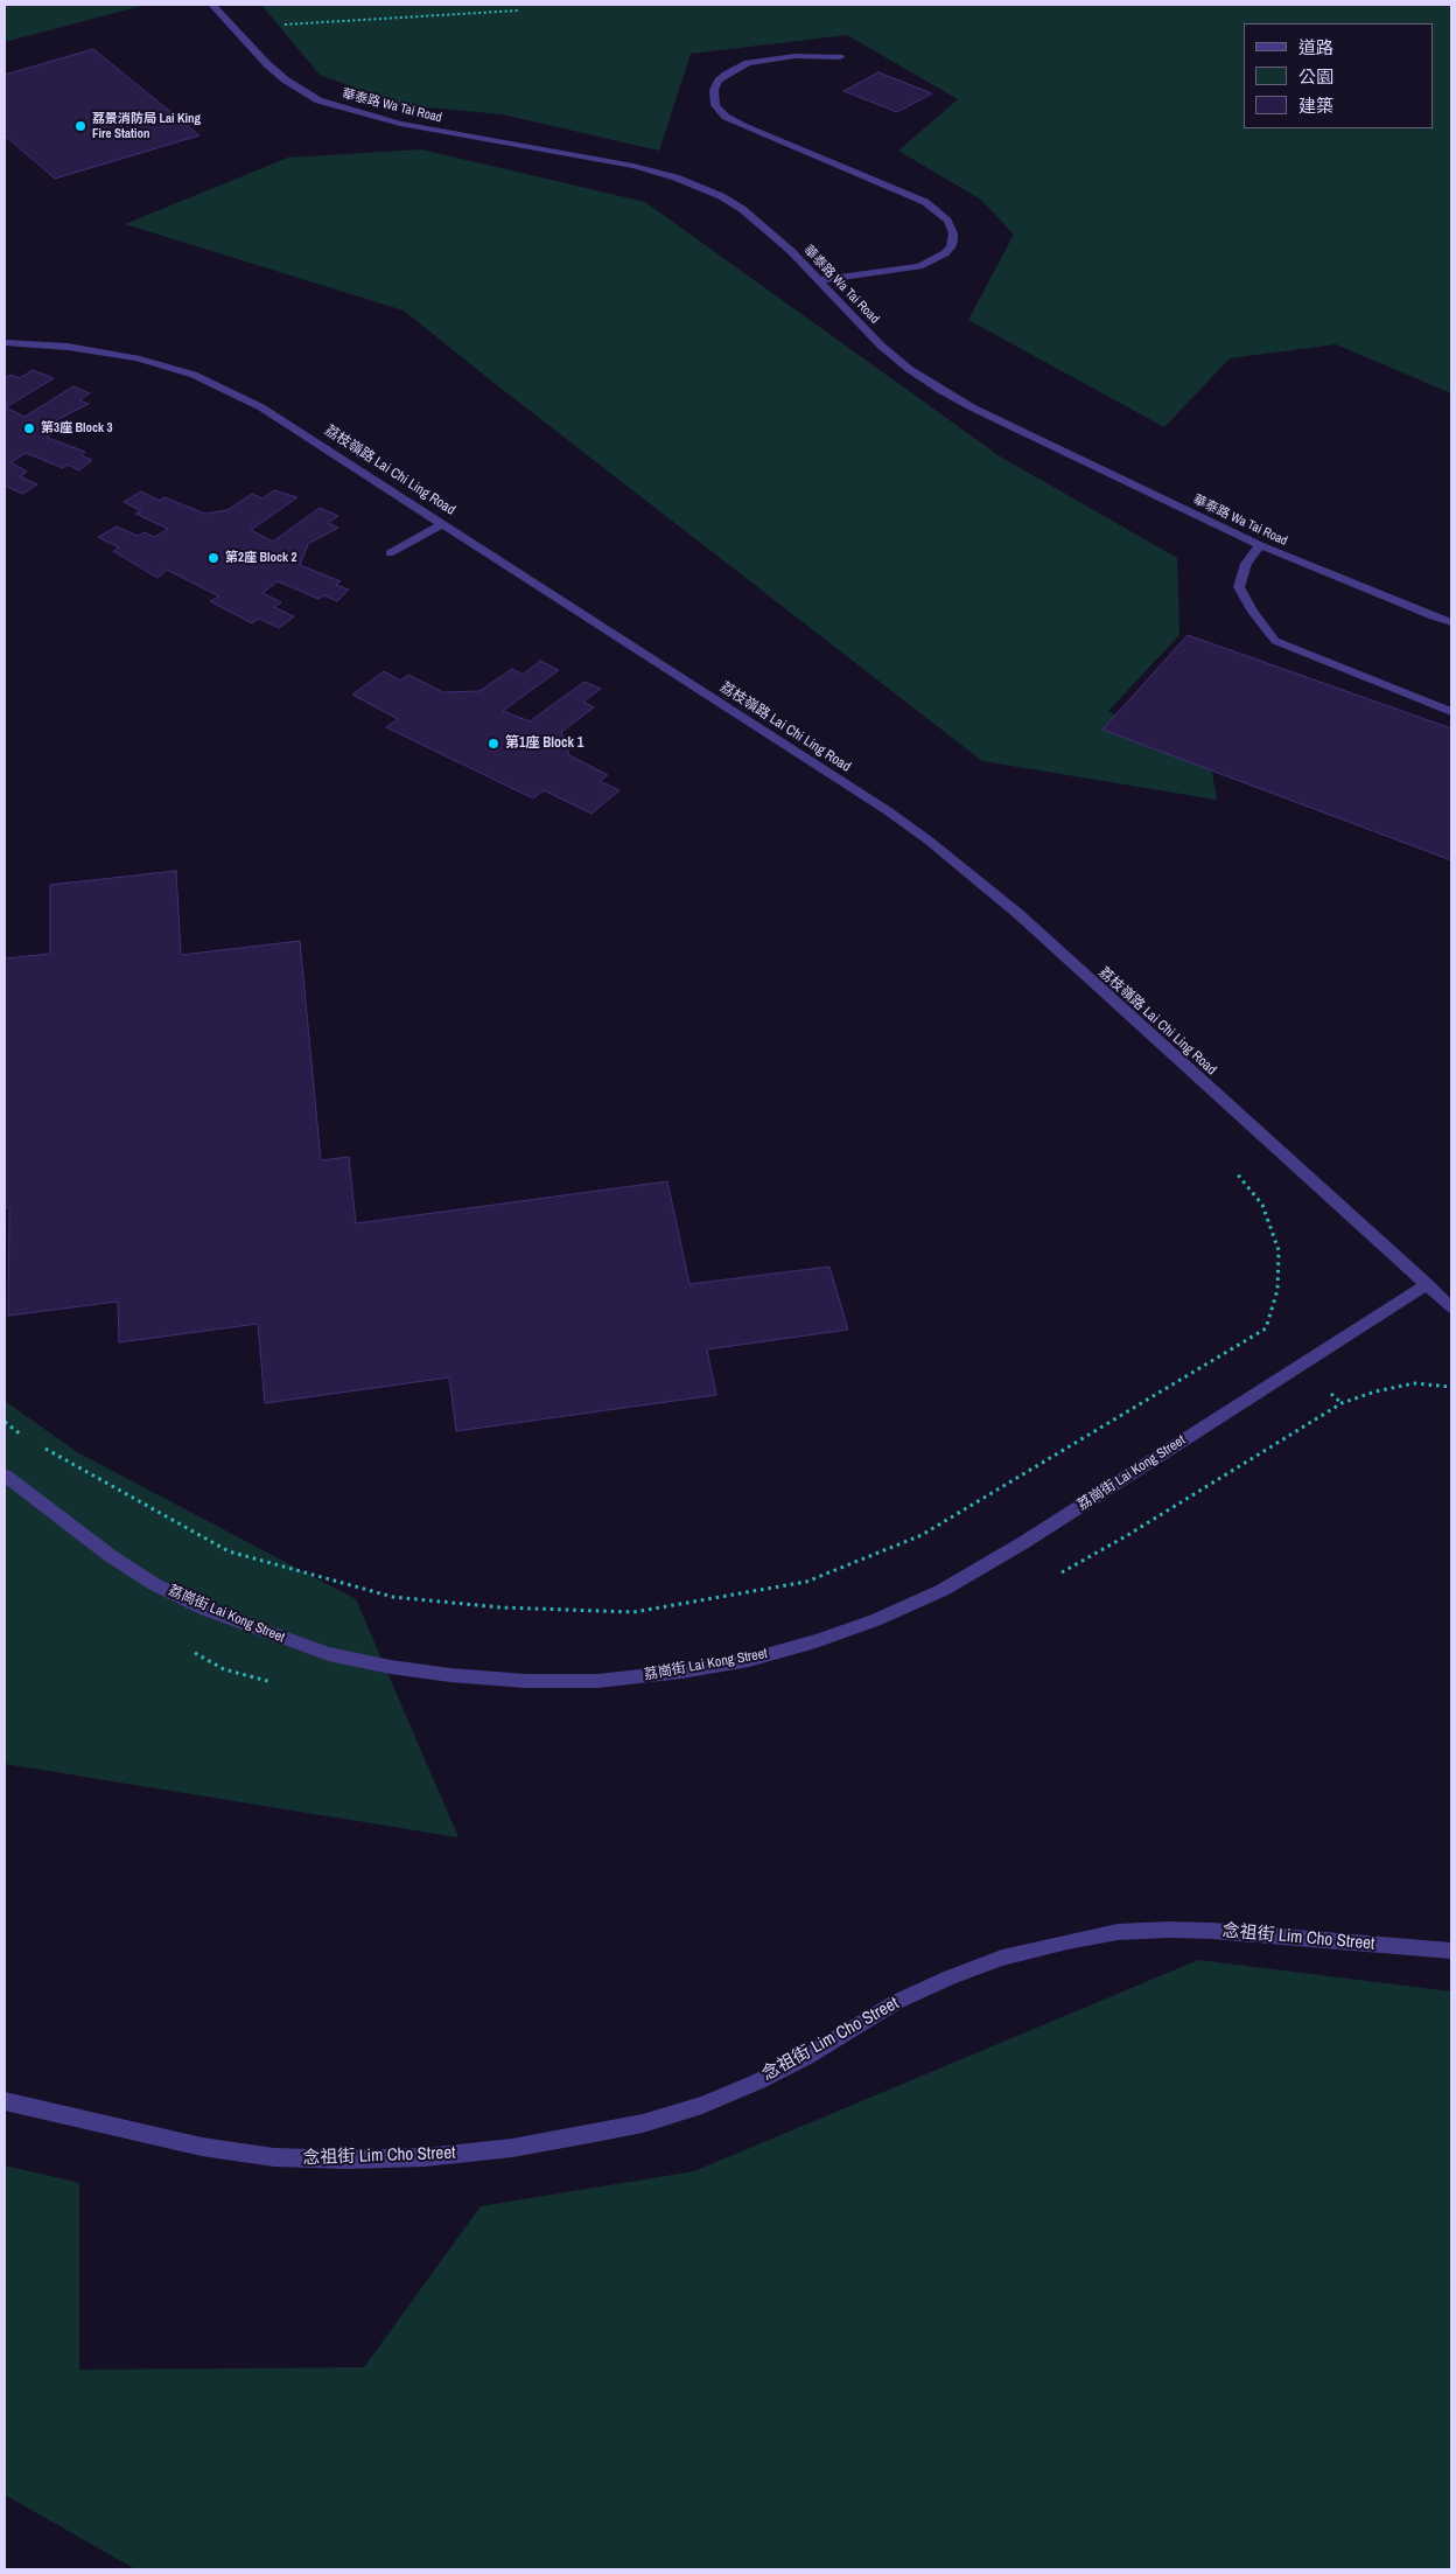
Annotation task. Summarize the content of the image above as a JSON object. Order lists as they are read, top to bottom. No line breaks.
{"streets":{"street":["華泰路 Wa Tai Road","荔枝嶺路 Lai Chi Ling Road","荔崗街 Lai Kong Street","念祖街 Lim Cho Street"]},"crossings":[["荔枝嶺路 Lai Chi Ling Road","荔崗街 Lai Kong Street"]],"places":["荔景消防局 Lai King Fire Station","第3座 Block 3","第2座 Block 2","第1座 Block 1"],"legend":["道路","公園","建築"]}
